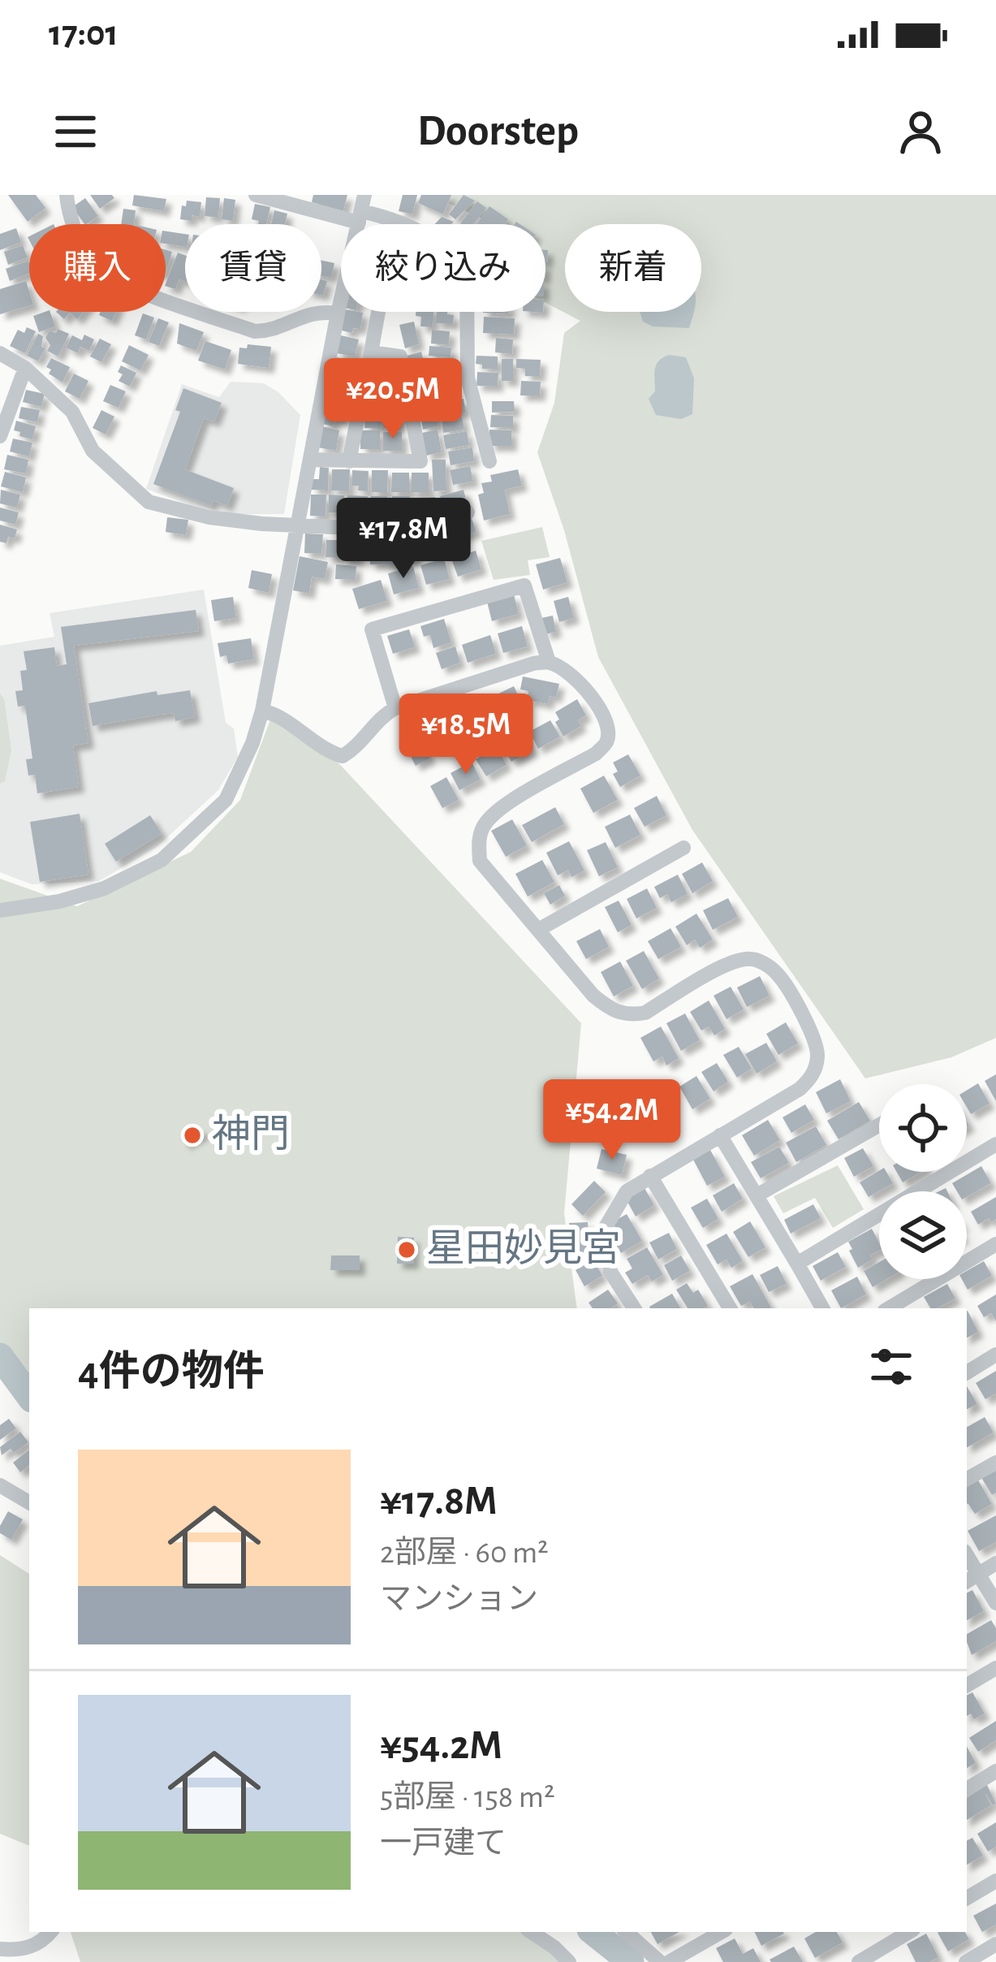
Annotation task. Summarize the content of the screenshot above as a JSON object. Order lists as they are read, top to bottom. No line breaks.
{"places":["神門","星田妙見宮"],"page":{"status":"17:01","header":"Doorstep","chip":["購入","賃貸","絞り込み","新着"],"price":["¥20.5M","¥17.8M","¥18.5M","¥54.2M"],"heading":"4件の物件","list":[{"name":"¥17.8M","note":"2部屋 · 60 m² · マンション"},{"name":"¥54.2M","note":"5部屋 · 158 m² · 一戸建て"}]}}
